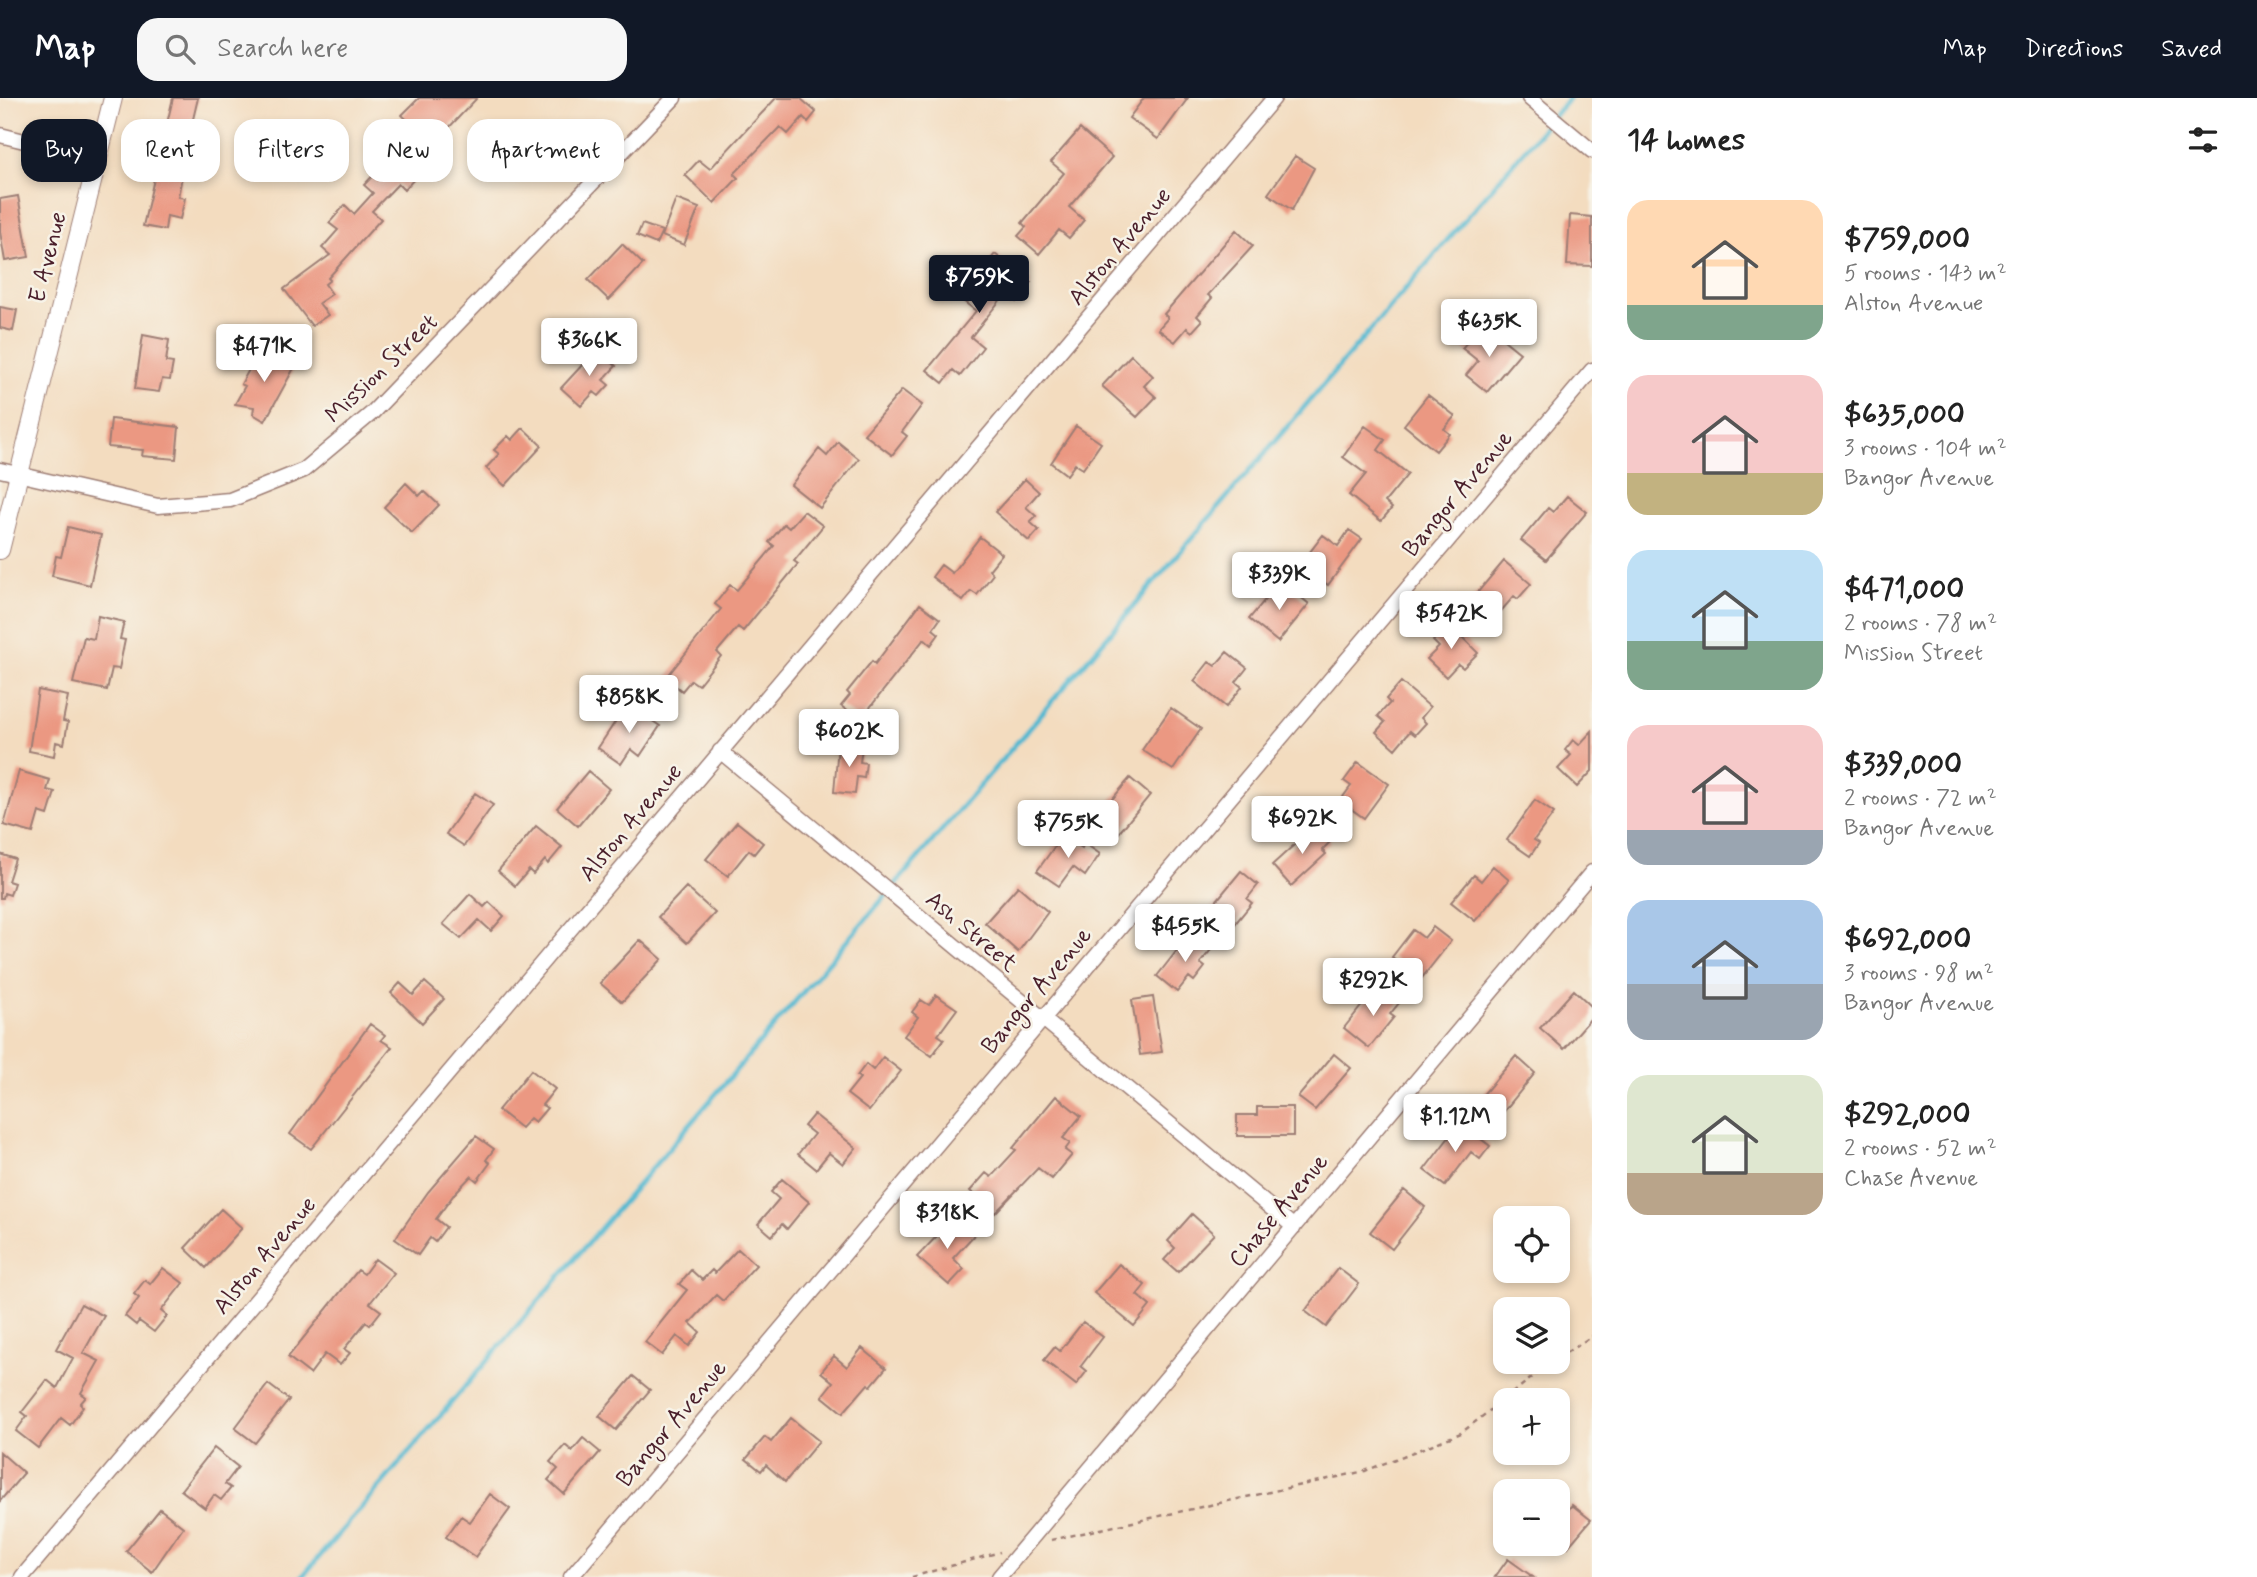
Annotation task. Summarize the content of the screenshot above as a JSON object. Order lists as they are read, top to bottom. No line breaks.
{"streets":{"street":["Alston Avenue","E Avenue","Mission Street","Bangor Avenue","Ash Street","Chase Avenue"]},"crossings":[["Alston Avenue","Ash Street"],["E Avenue","Mission Street"],["Bangor Avenue","Ash Street"],["Ash Street","Chase Avenue"]],"page":{"header":"Map","search":"Search here","nav":["Map","Directions","Saved"],"heading":"14 homes","chip":["Buy","Rent","Filters","New","Apartment"],"list":[{"name":"$759,000","note":"5 rooms · 143 m² · Alston Avenue"},{"name":"$635,000","note":"3 rooms · 104 m² · Bangor Avenue"},{"name":"$471,000","note":"2 rooms · 78 m² · Mission Street"},{"name":"$339,000","note":"2 rooms · 72 m² · Bangor Avenue"},{"name":"$692,000","note":"3 rooms · 98 m² · Bangor Avenue"},{"name":"$292,000","note":"2 rooms · 52 m² · Chase Avenue"}],"price":["$759K","$635K","$366K","$471K","$339K","$542K","$858K","$602K","$692K","$755K","$455K","$292K","$1.12M","$318K"],"map_buttons":["+","−"]}}
